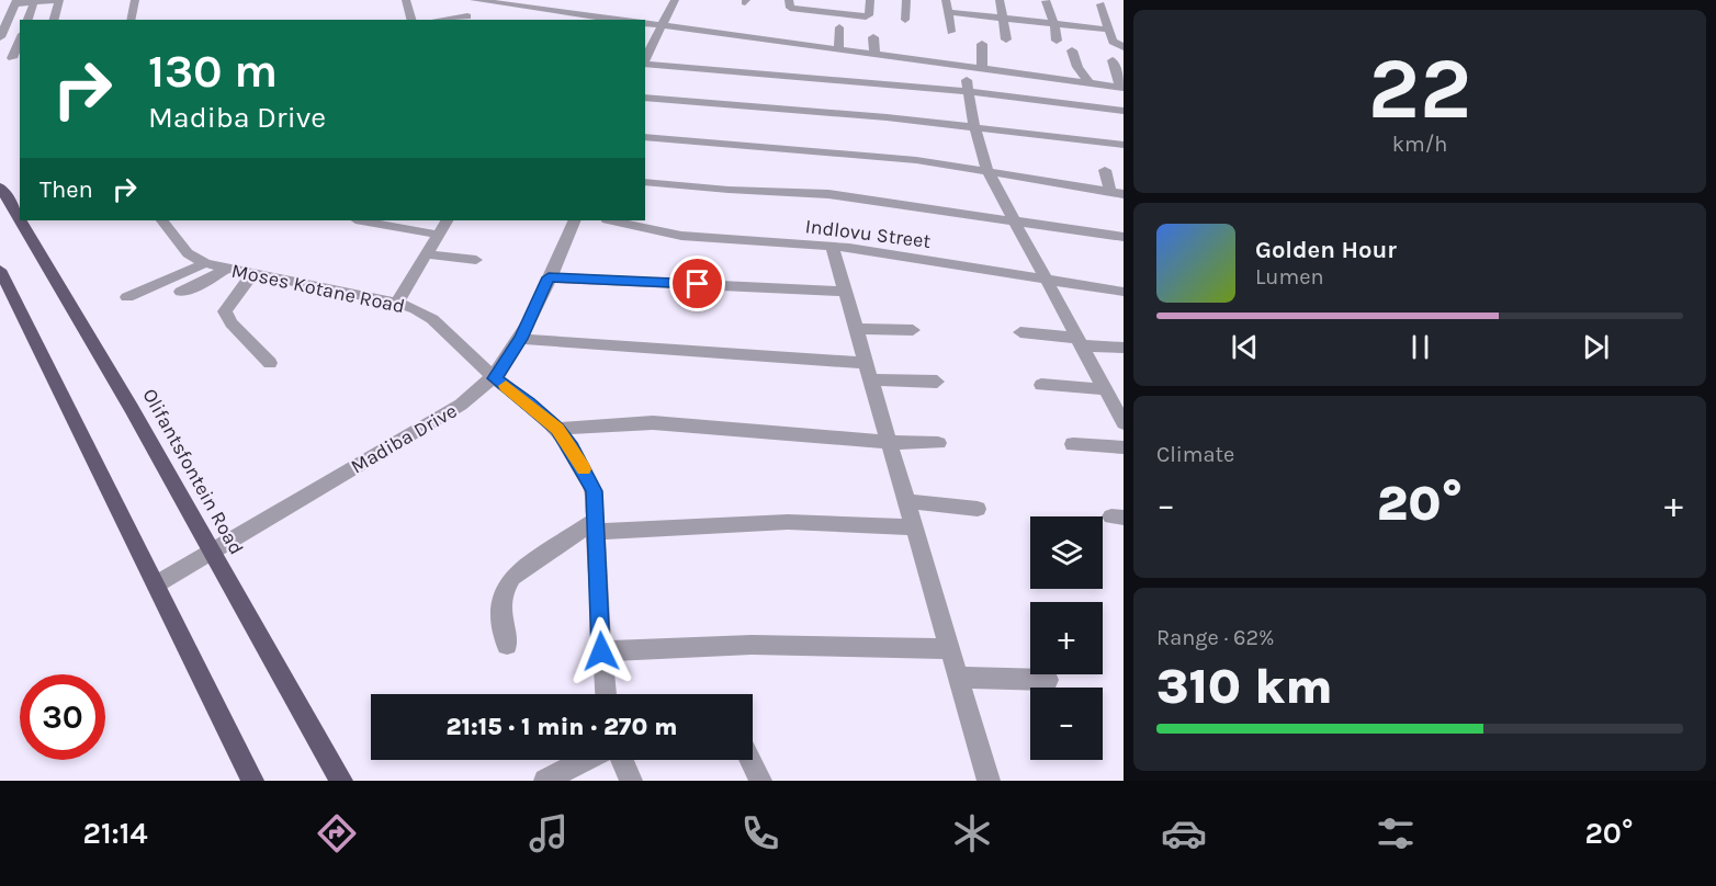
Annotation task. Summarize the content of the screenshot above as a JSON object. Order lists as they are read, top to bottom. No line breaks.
{"streets":{"main road":["Olifantsfontein Road"],"street":["Indlovu Street","Moses Kotane Road","Madiba Drive"]},"crossings":[["Moses Kotane Road","Madiba Drive"],["Madiba Drive","Olifantsfontein Road"]],"page":{"tile":[["22","km/h"],"Climate",["Range · 62%","310 km"]],"turn":["130 m","Madiba Drive"],"then":"Then","song":["Golden Hour","Lumen"],"heat":["−","20°","+"],"map_buttons":["+","−"],"limit":"30","trip":"21:15 · 1 min · 270 m","tabs":["21:14","20°"]}}
